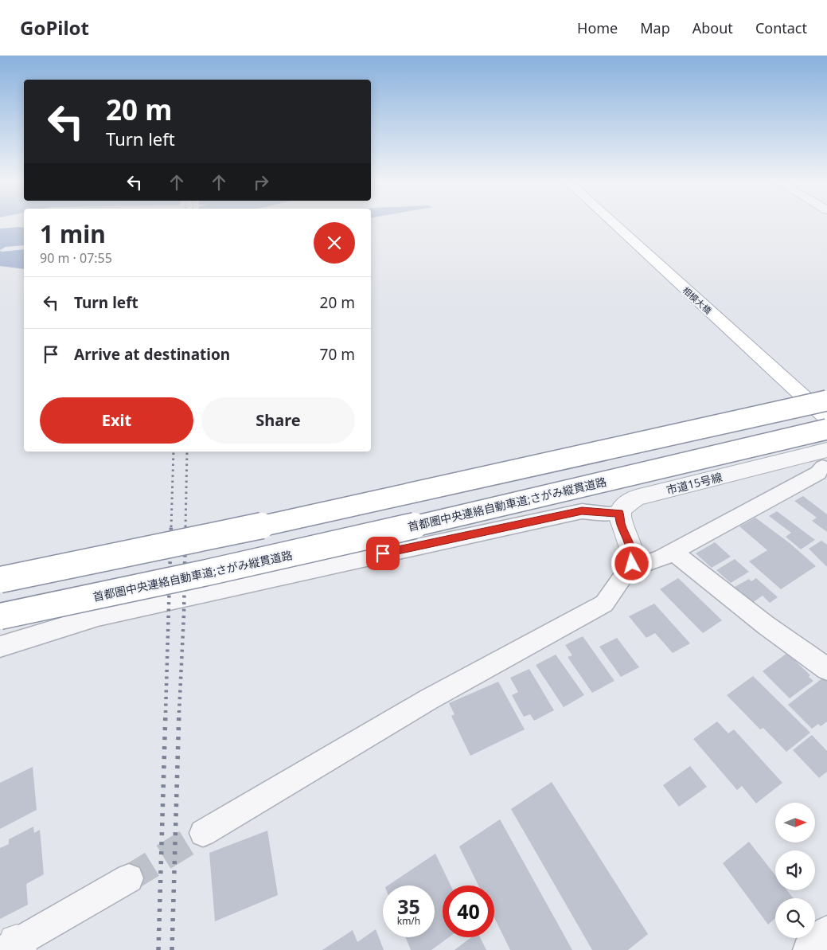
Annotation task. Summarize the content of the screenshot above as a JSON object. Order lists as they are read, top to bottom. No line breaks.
{"streets":{"main road":["相模大橋","首都圏中央連絡自動車道;さがみ縦貫道路"],"street":["市道15号線"]},"north":"right","page":{"header":"GoPilot","nav":["Home","Map","About","Contact"],"turn":["20 m","Turn left"],"heading":["1 min","90 m · 07:55"],"list":[{"name":"Turn left","value":"20 m"},{"name":"Arrive at destination","value":"70 m"}],"buttons":["Exit","Share"],"speed":"35 km/h","limit":"40"}}
